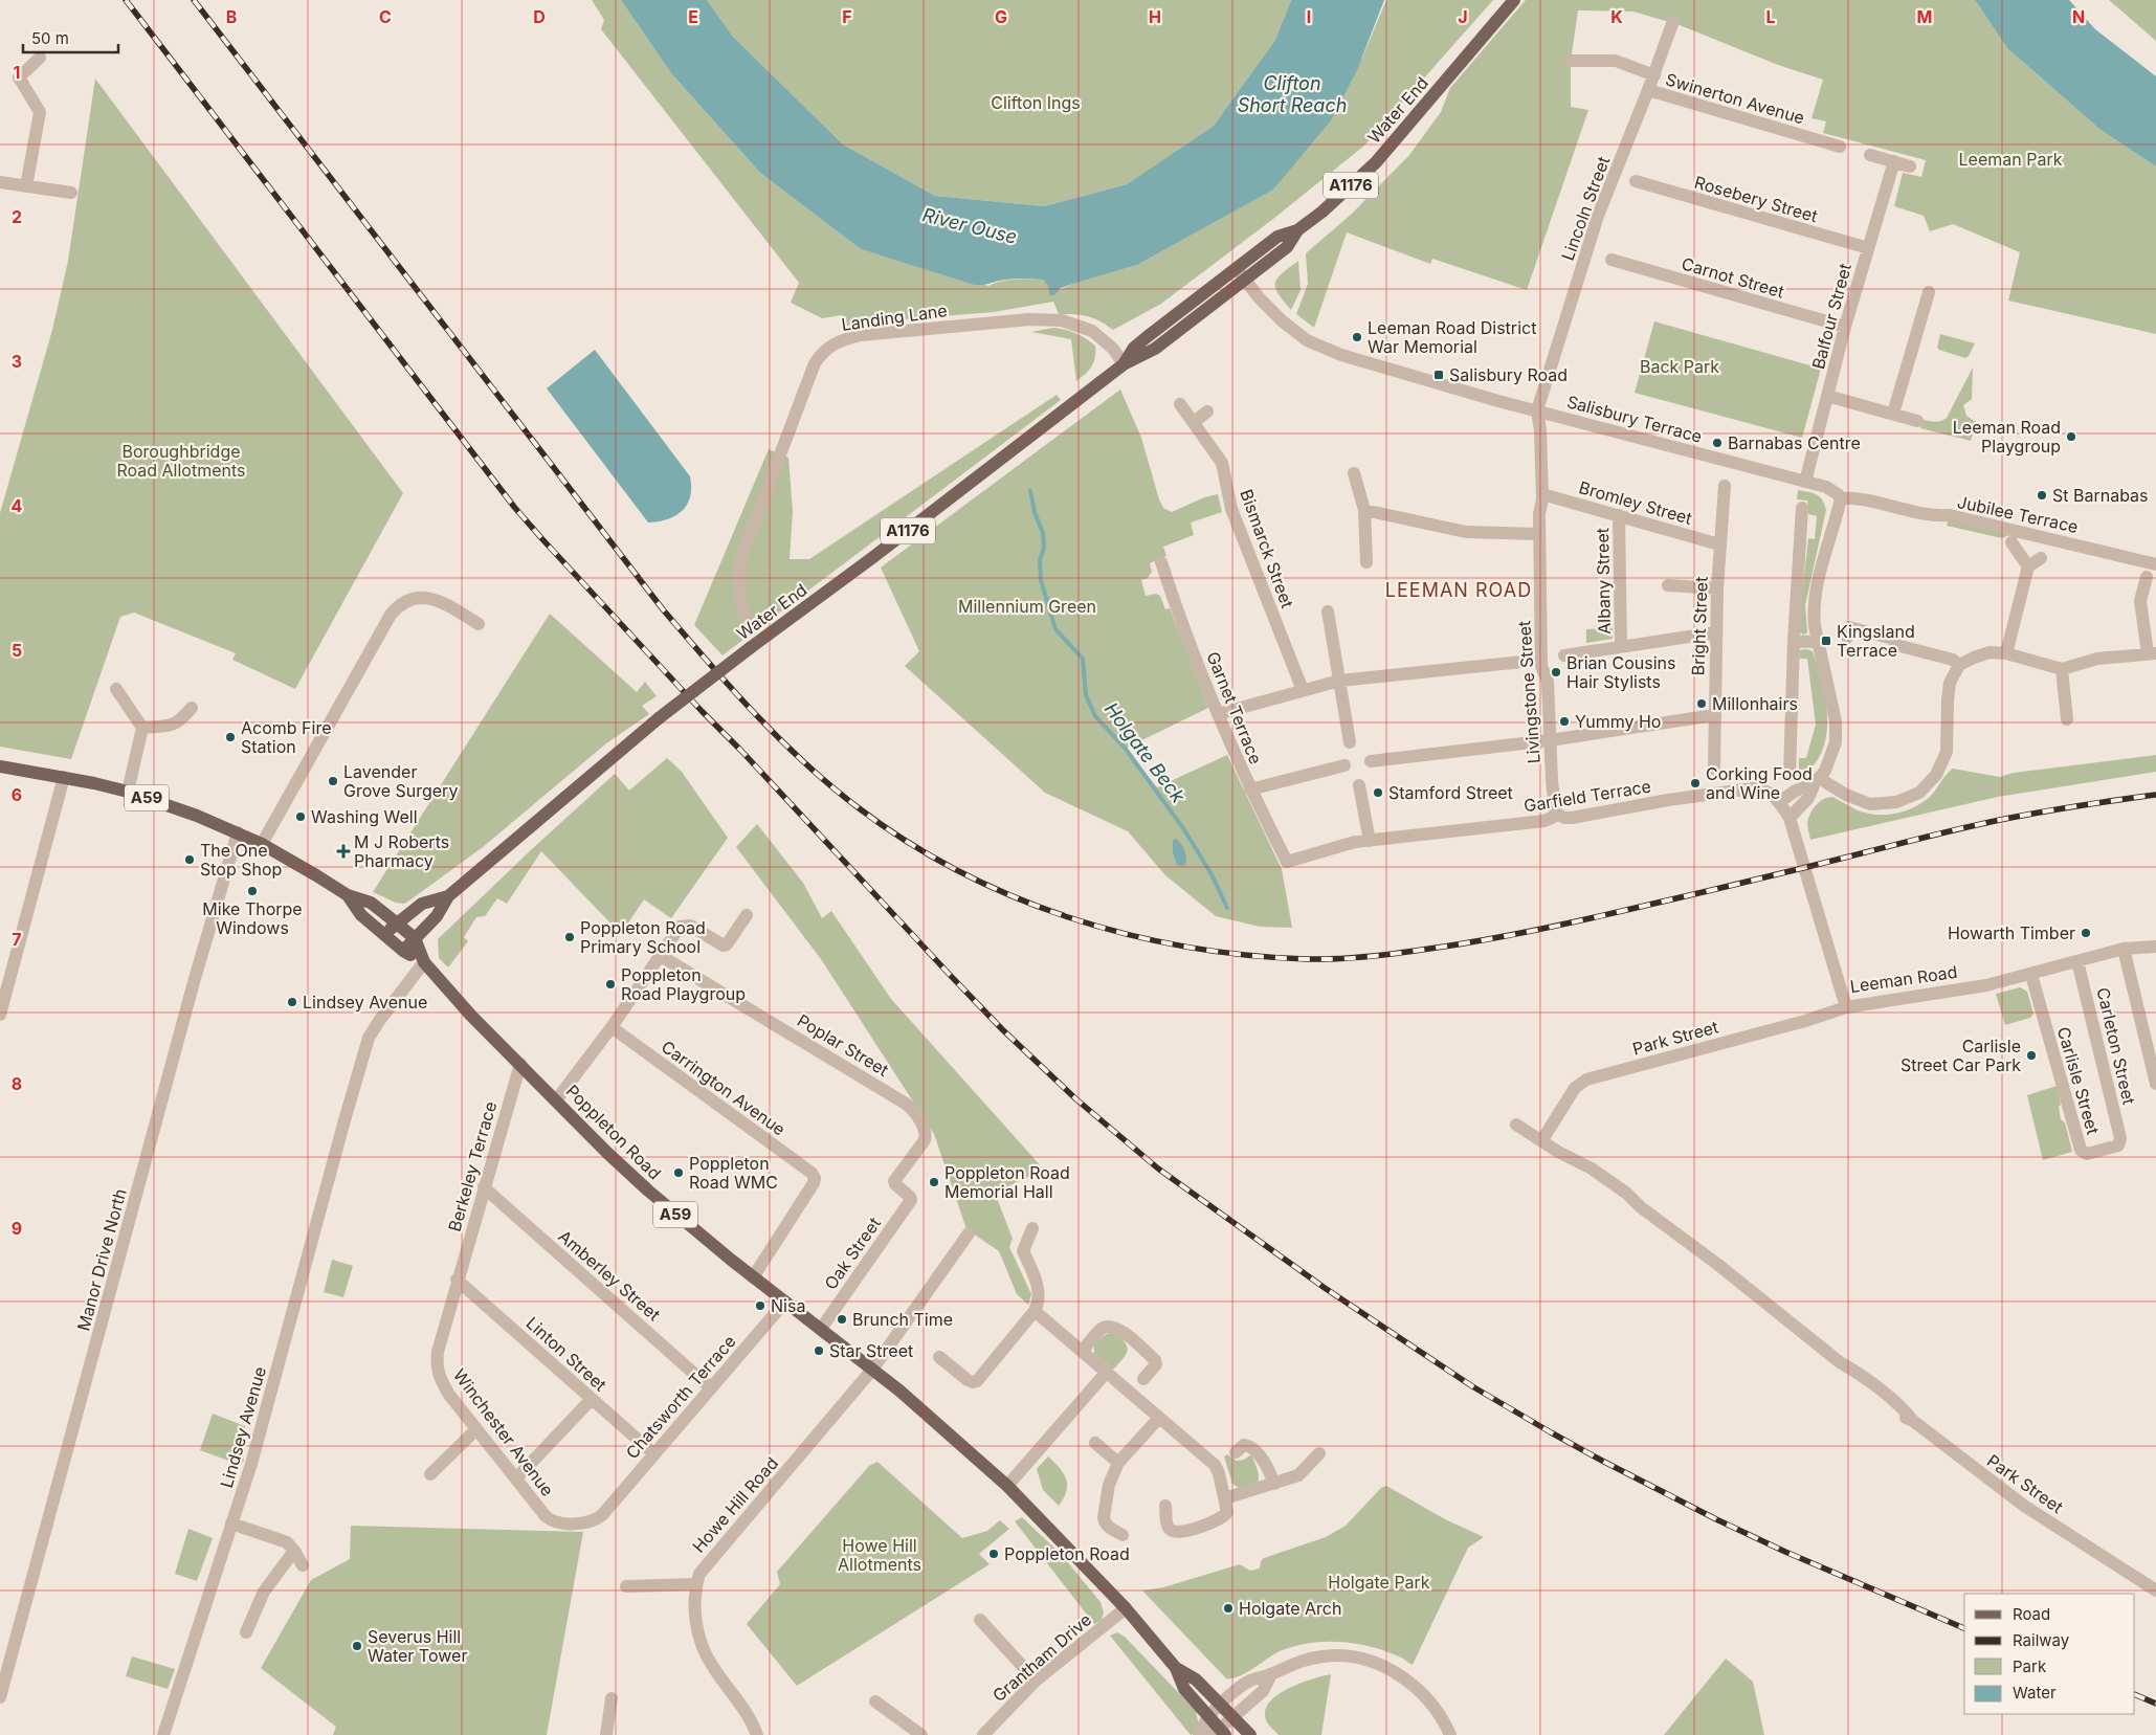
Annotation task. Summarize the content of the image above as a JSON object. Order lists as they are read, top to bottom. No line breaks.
{"streets":{"main road":["Water End","A1176","A59","Poppleton Road"],"street":["Swinerton Avenue","Rosebery Street","Lincoln Street","Carnot Street","Balfour Street","Landing Lane","Salisbury Terrace","Bromley Street","Jubilee Terrace","Bismarck Street","Albany Street","Bright Street","Livingstone Street","Garnet Terrace","Garfield Terrace","Leeman Road","Park Street","Poplar Street","Carleton Street","Carlisle Street","Carrington Avenue","Berkeley Terrace","Oak Street","Manor Drive North","Amberley Street","Linton Street","Chatsworth Terrace","Lindsey Avenue","Winchester Avenue","Howe Hill Road","Grantham Drive"]},"crossings":[["Swinerton Avenue","Lincoln Street"],["Water End","Landing Lane"],["Water End","A59"],["Rosebery Street","Balfour Street"],["Lincoln Street","Salisbury Terrace"],["Lincoln Street","Livingstone Street"],["Carnot Street","Balfour Street"],["Balfour Street","Salisbury Terrace"],["Salisbury Terrace","Jubilee Terrace"],["Salisbury Terrace","Livingstone Street"],["Bromley Street","Albany Street"],["Bromley Street","Bright Street"],["Bromley Street","Livingstone Street"],["Livingstone Street","Garfield Terrace"],["Garnet Terrace","Garfield Terrace"],["Garfield Terrace","Leeman Road"],["A59","Poppleton Road"],["A59","Manor Drive North"],["A59","Lindsey Avenue"],["Leeman Road","Park Street"],["Leeman Road","Carleton Street"],["Leeman Road","Carlisle Street"],["Poplar Street","Oak Street"],["Carleton Street","Carlisle Street"],["Carrington Avenue","Poppleton Road"],["Poppleton Road","Berkeley Terrace"],["Poppleton Road","Oak Street"],["Poppleton Road","Chatsworth Terrace"],["Poppleton Road","Lindsey Avenue"],["Poppleton Road","Howe Hill Road"],["Poppleton Road","Grantham Drive"],["Berkeley Terrace","Amberley Street"],["Berkeley Terrace","Linton Street"],["Berkeley Terrace","Winchester Avenue"],["Amberley Street","Chatsworth Terrace"],["Linton Street","Chatsworth Terrace"],["Linton Street","Winchester Avenue"],["Chatsworth Terrace","Winchester Avenue"]],"districts":["LEEMAN ROAD"],"water":["Clifton Short Reach","River Ouse","Holgate Beck"],"parks":["Clifton Ings","Leeman Park","Back Park","Boroughbridge Road Allotments","Millennium Green","Howe Hill Allotments","Holgate Park"],"places":{"other":["Leeman Road District War Memorial","Leeman Road Playgroup","Barnabas Centre","St Barnabas","Brian Cousins Hair Stylists","Millonhairs","Yummy Ho","Acomb Fire Station","Lavender Grove Surgery","Corking Food and Wine","Stamford Street","Washing Well","The One Stop Shop","Mike Thorpe Windows","Howarth Timber","Poppleton Road Primary School","Poppleton Road Playgroup","Lindsey Avenue","Carlisle Street Car Park","Poppleton Road WMC","Poppleton Road Memorial Hall","Nisa","Brunch Time","Star Street","Poppleton Road","Holgate Arch","Severus Hill Water Tower"],"transit":["Salisbury Road","Kingsland Terrace"],"health":["M J Roberts Pharmacy"]},"legend":["Road","Railway","Park","Water"],"scale_bar":"50 m","grid":{"columns":["B","C","D","E","F","G","H","I","J","K","L","M","N"],"rows":["1","2","3","4","5","6","7","8","9"]}}
